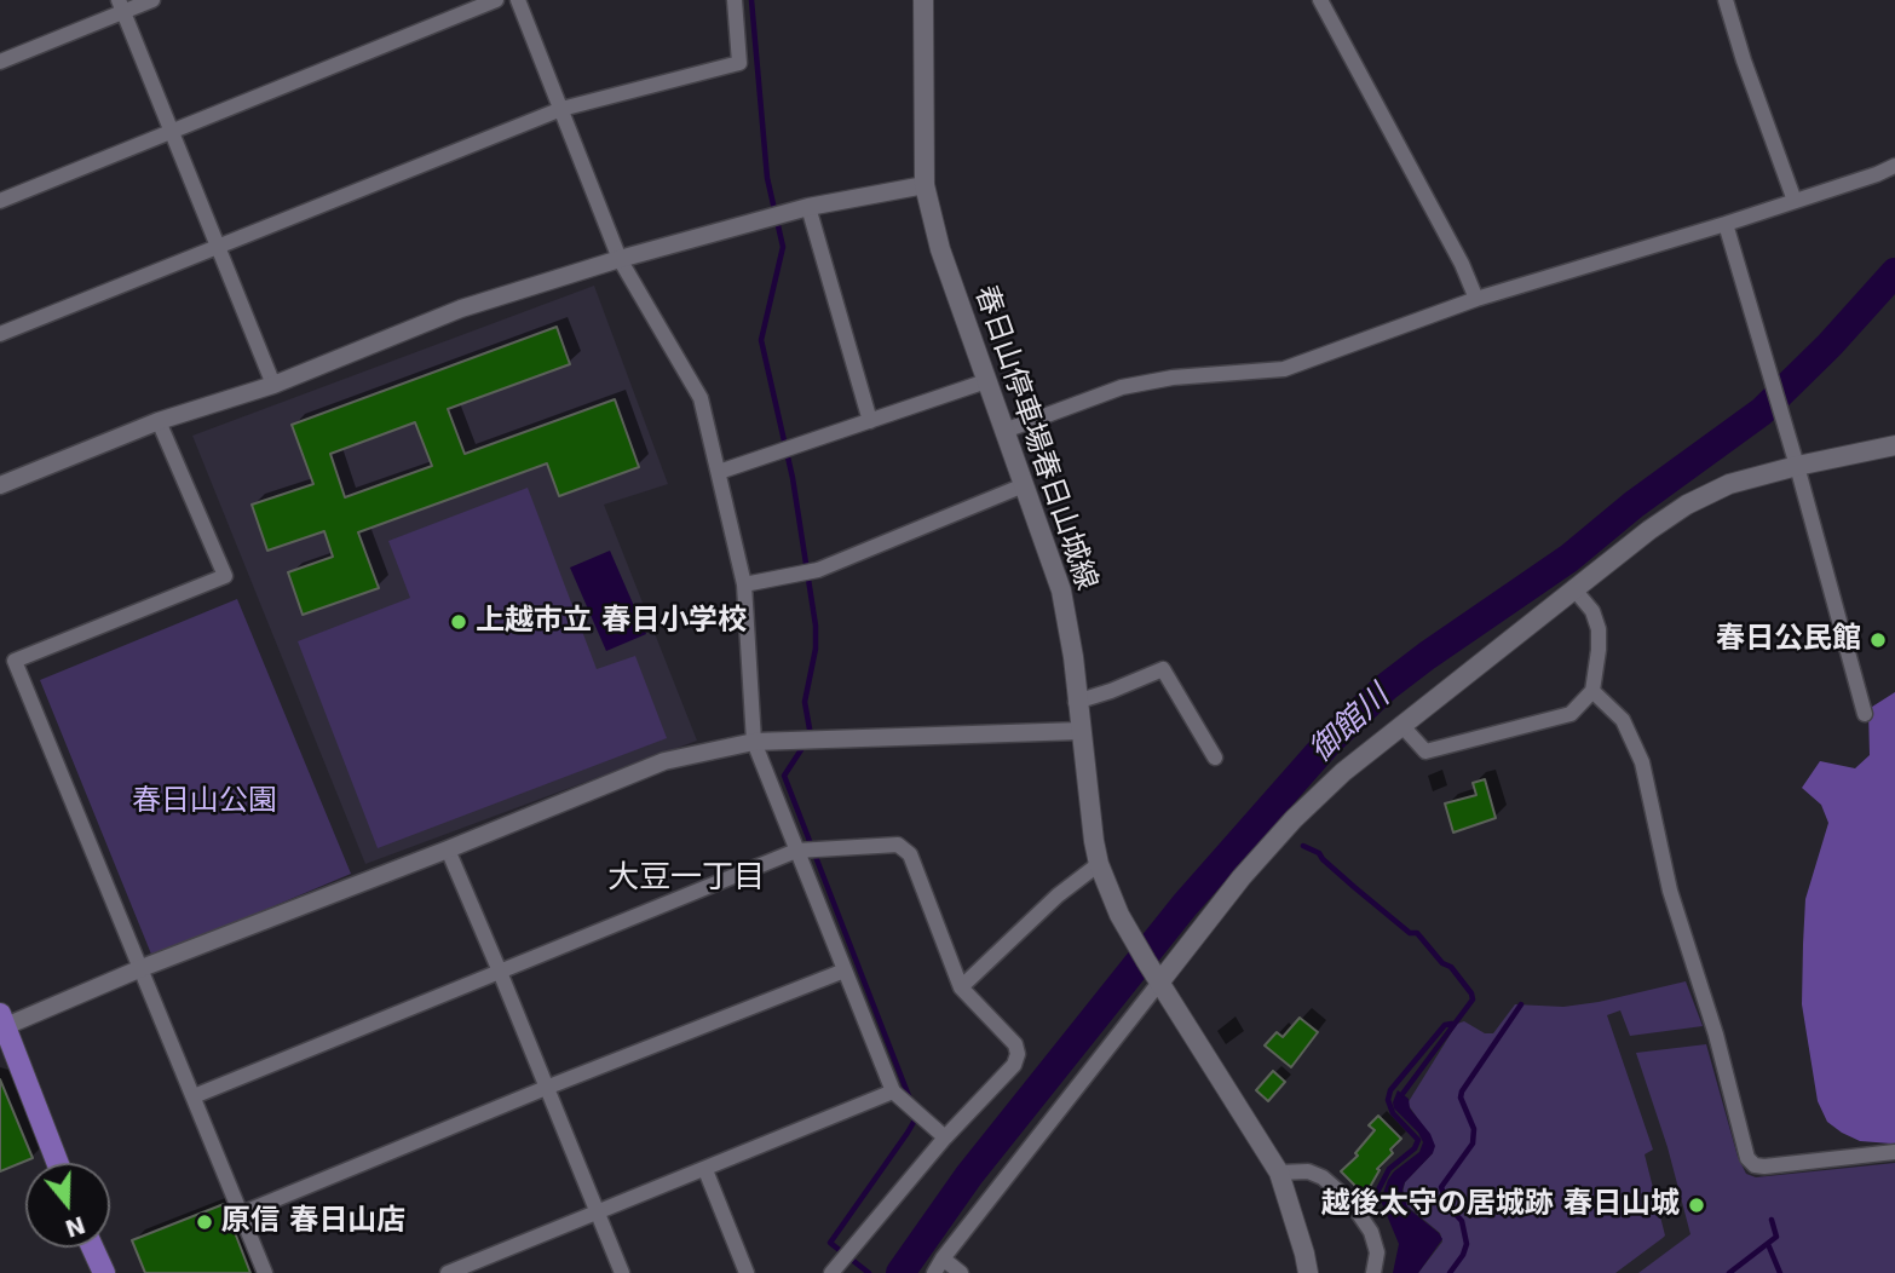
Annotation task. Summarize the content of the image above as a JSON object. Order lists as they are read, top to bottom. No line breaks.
{"streets":{"main road":["春日山停車場春日山城線"]},"districts":["大豆一丁目"],"water":["御館川"],"parks":["春日山公園"],"places":["上越市立 春日小学校","春日公民館","越後太守の居城跡 春日山城","原信 春日山店"],"north":"bottom"}
